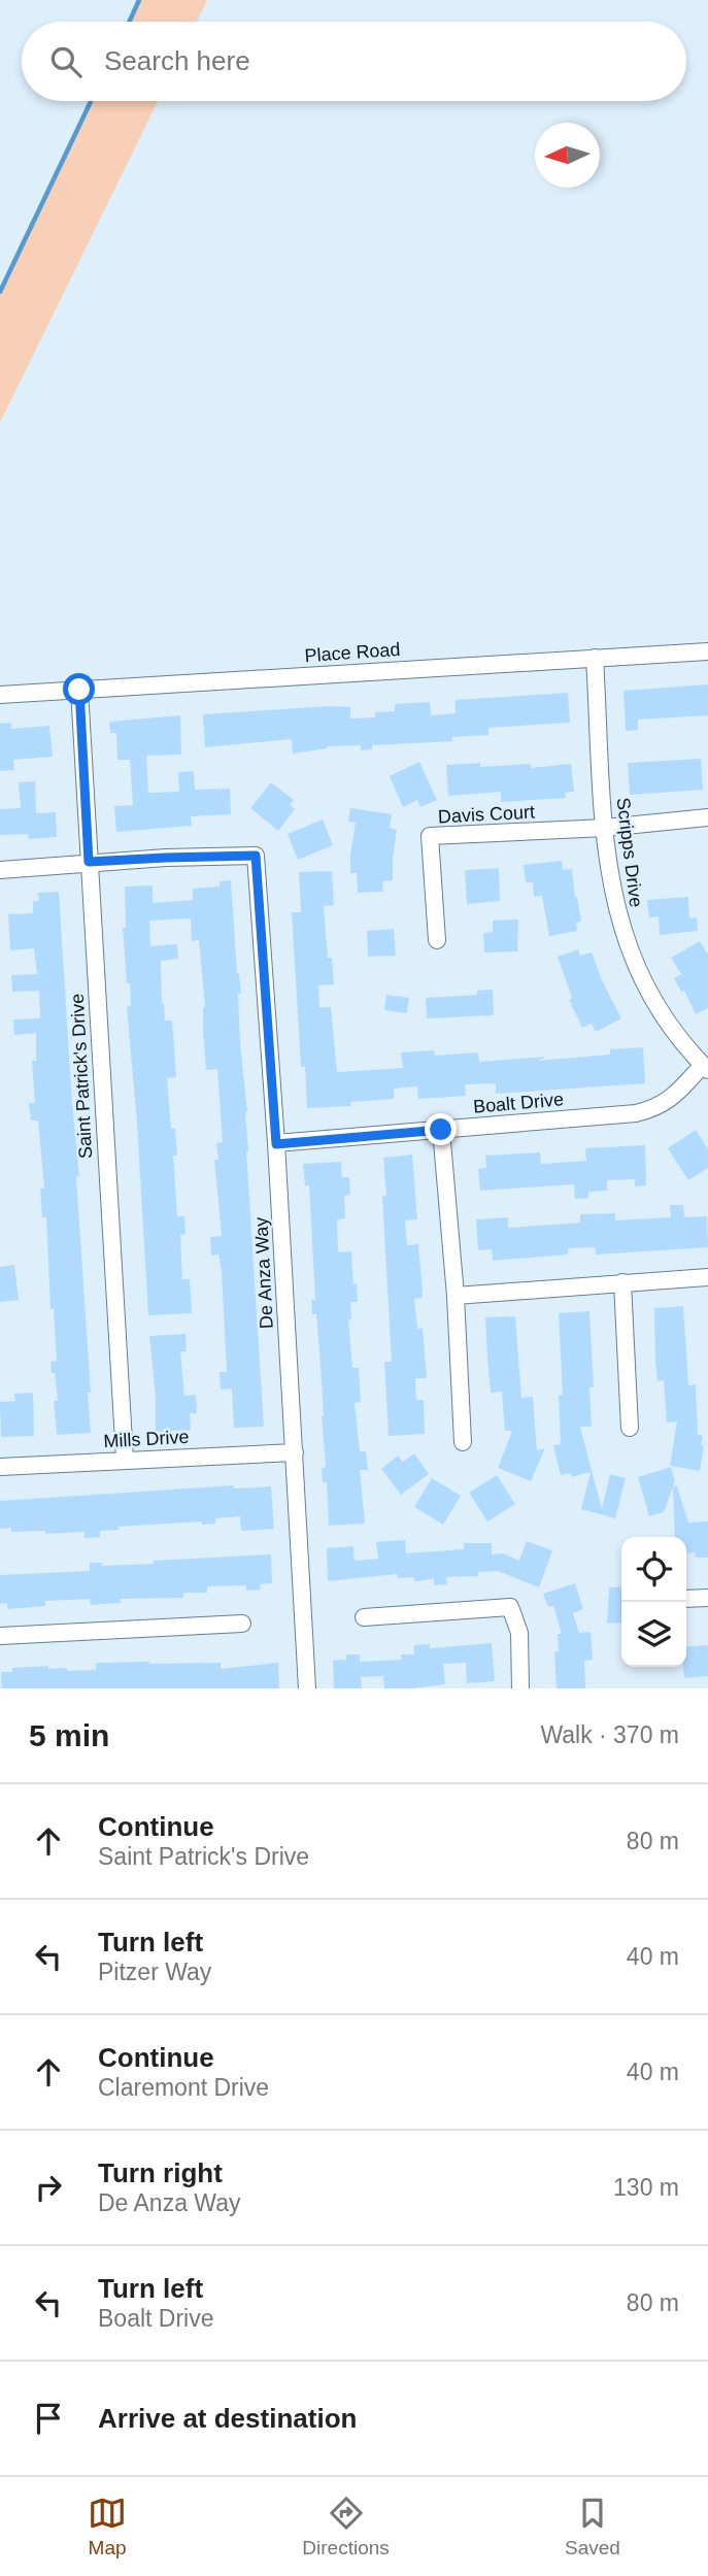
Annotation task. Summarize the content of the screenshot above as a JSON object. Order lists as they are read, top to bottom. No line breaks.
{"streets":{"street":["Place Road","Davis Court","Scripps Drive","Saint Patrick's Drive","Boalt Drive","De Anza Way","Mills Drive"]},"crossings":[["Place Road","Scripps Drive"],["Place Road","Saint Patrick's Drive"],["Davis Court","Scripps Drive"],["Scripps Drive","Boalt Drive"],["Saint Patrick's Drive","De Anza Way"],["Saint Patrick's Drive","Mills Drive"],["Boalt Drive","De Anza Way"],["De Anza Way","Mills Drive"]],"north":"left","page":{"search":"Search here","heading":["5 min","Walk · 370 m"],"list":[["Continue","Saint Patrick's Drive","80 m"],["Turn left","Pitzer Way","40 m"],["Continue","Claremont Drive","40 m"],["Turn right","De Anza Way","130 m"],["Turn left","Boalt Drive","80 m"],"Arrive at destination"],"nav":["Map","Directions","Saved"]}}
